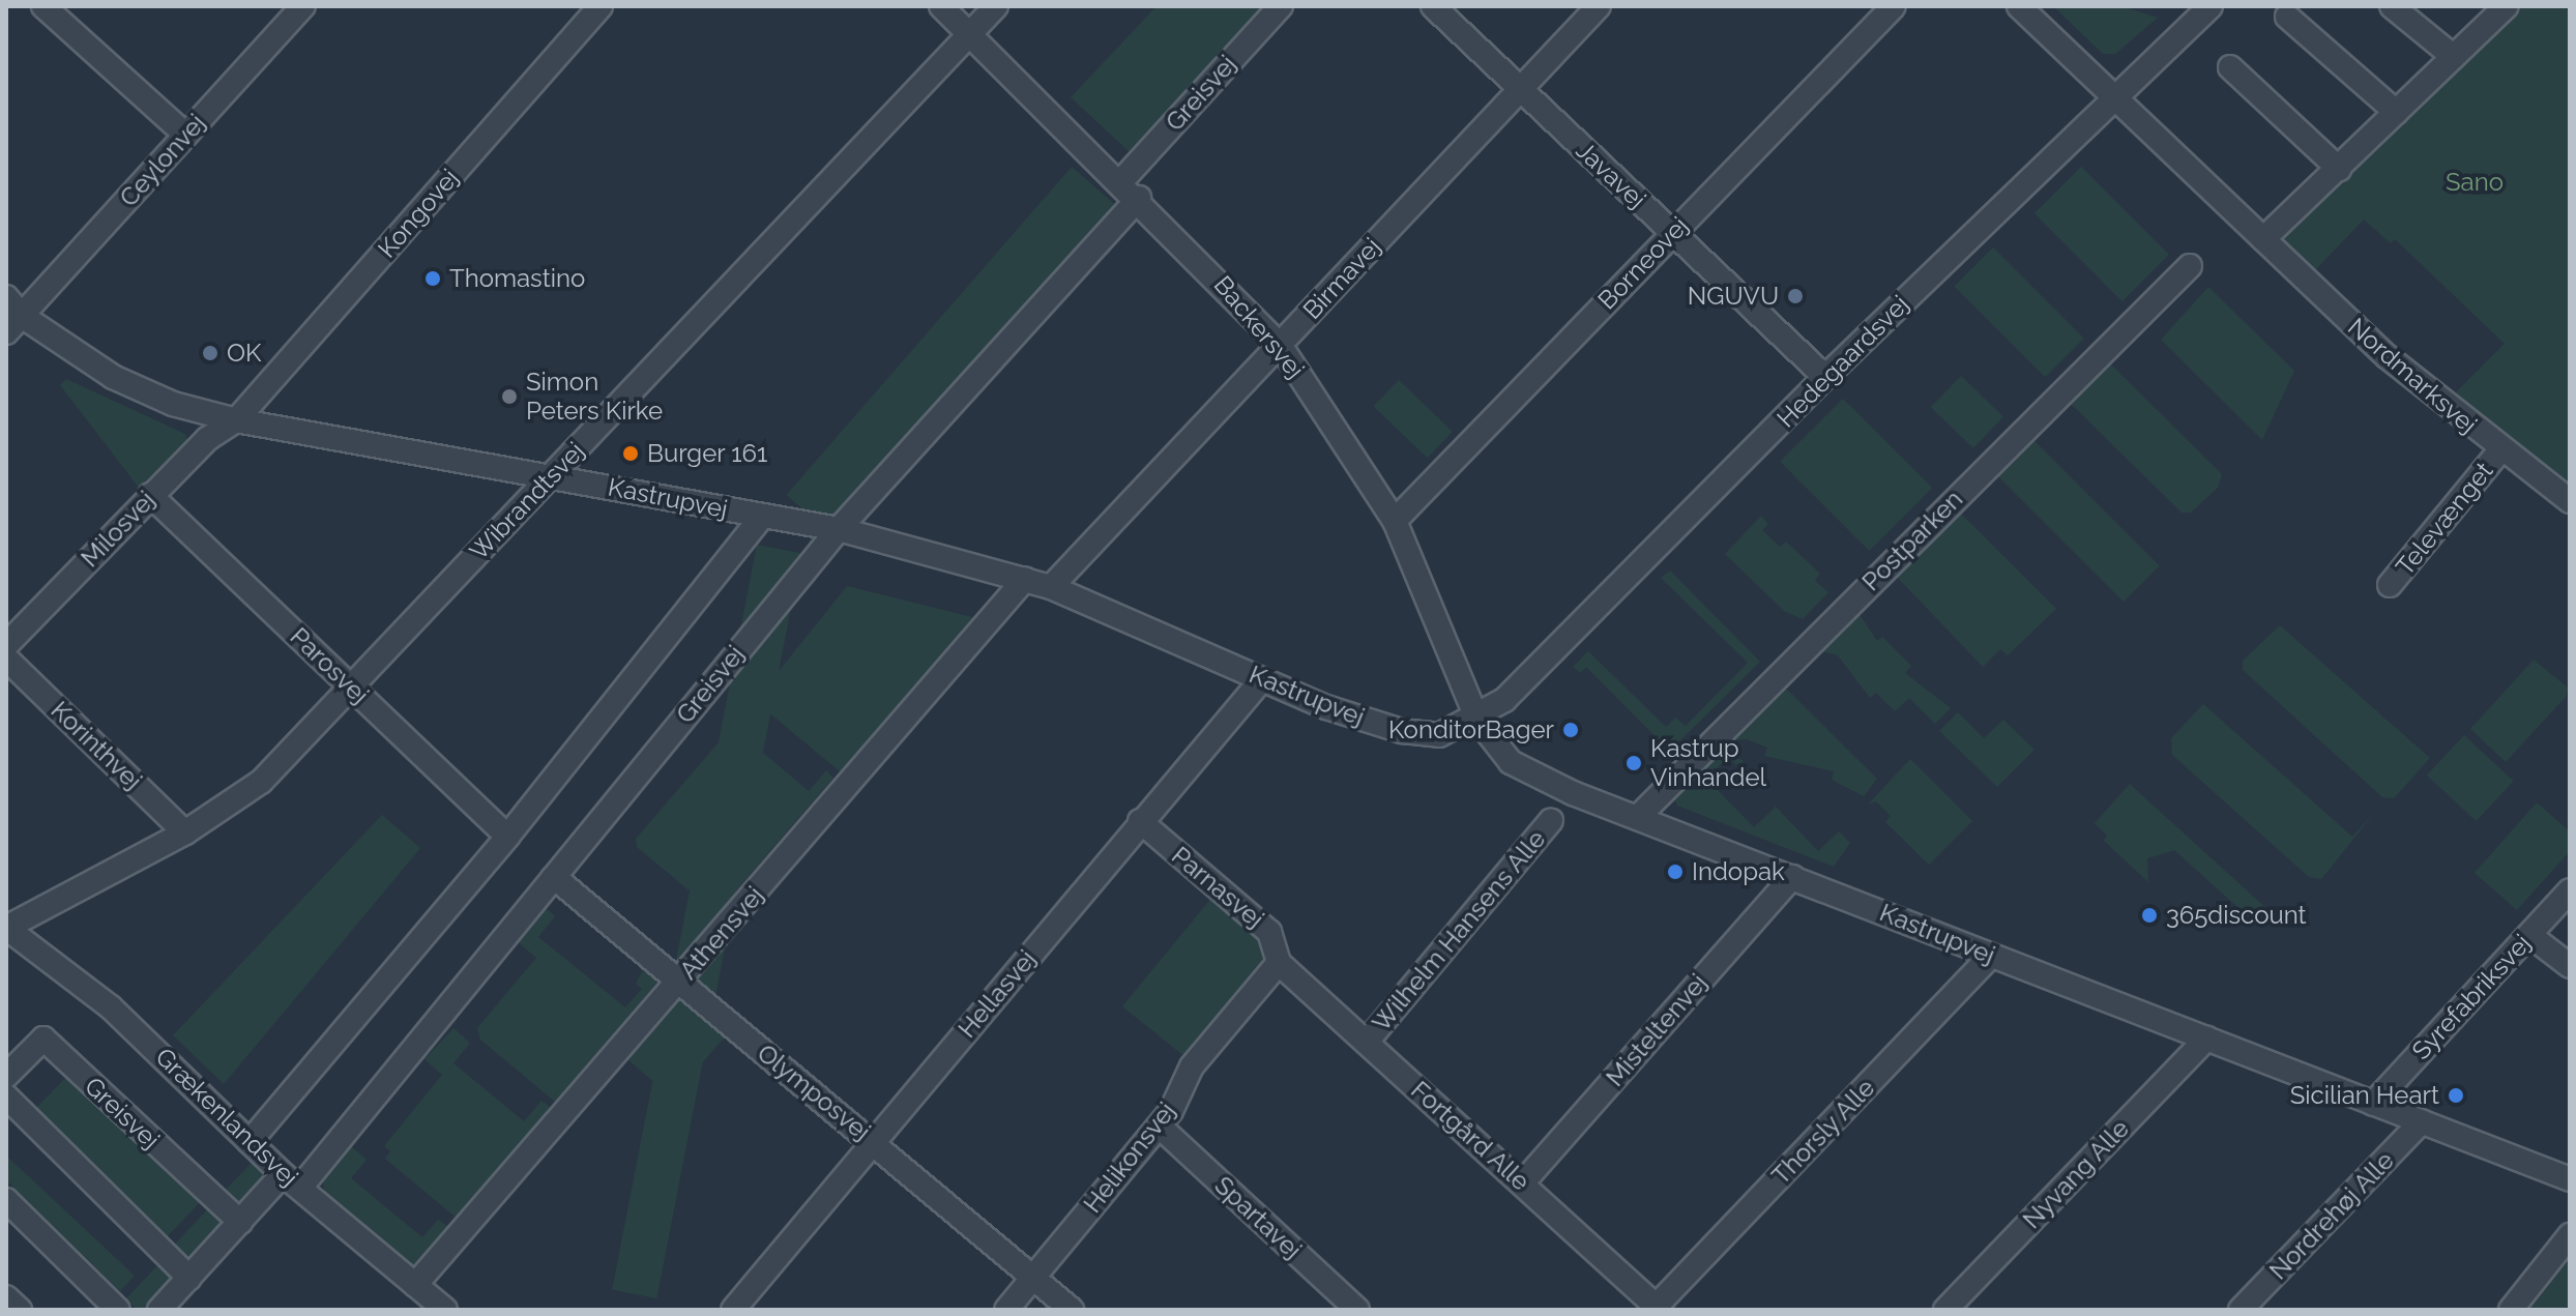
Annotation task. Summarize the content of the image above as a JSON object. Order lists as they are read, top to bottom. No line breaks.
{"streets":{"street":["Greisvej","Ceylonvej","Javavej","Kongovej","Borneovej","Birmavej","Backersvej","Hedegaardsvej","Nordmarksvej","Kastrupvej","Wibrandtsvej","Televænget","Milosvej","Postparken","Parosvej","Korinthvej","Parnasvej","Wilhelm Hansens Alle","Athensvej","Hellasvej","Syrefabriksvej","Misteltenvej","Olymposvej","Grækenlandsvej","Thorsly Alle","Fortgård Alle","Helikonsvej","Nyvang Alle","Nordrehøj Alle","Spartavej"]},"crossings":[["Greisvej","Backersvej"],["Greisvej","Kastrupvej"],["Greisvej","Olymposvej"],["Greisvej","Grækenlandsvej"],["Ceylonvej","Kastrupvej"],["Javavej","Borneovej"],["Javavej","Birmavej"],["Javavej","Hedegaardsvej"],["Kongovej","Kastrupvej"],["Kongovej","Milosvej"],["Borneovej","Backersvej"],["Birmavej","Backersvej"],["Birmavej","Kastrupvej"],["Backersvej","Hedegaardsvej"],["Backersvej","Kastrupvej"],["Backersvej","Wibrandtsvej"],["Hedegaardsvej","Nordmarksvej"],["Hedegaardsvej","Kastrupvej"],["Nordmarksvej","Televænget"],["Kastrupvej","Wibrandtsvej"],["Kastrupvej","Milosvej"],["Kastrupvej","Postparken"],["Kastrupvej","Athensvej"],["Kastrupvej","Hellasvej"],["Kastrupvej","Syrefabriksvej"],["Kastrupvej","Misteltenvej"],["Kastrupvej","Thorsly Alle"],["Kastrupvej","Nyvang Alle"],["Kastrupvej","Nordrehøj Alle"],["Wibrandtsvej","Parosvej"],["Wibrandtsvej","Korinthvej"],["Wibrandtsvej","Grækenlandsvej"],["Milosvej","Parosvej"],["Parnasvej","Hellasvej"],["Parnasvej","Fortgård Alle"],["Parnasvej","Helikonsvej"],["Wilhelm Hansens Alle","Fortgård Alle"],["Athensvej","Olymposvej"],["Athensvej","Grækenlandsvej"],["Hellasvej","Olymposvej"],["Misteltenvej","Fortgård Alle"],["Olymposvej","Helikonsvej"],["Thorsly Alle","Fortgård Alle"],["Fortgård Alle","Helikonsvej"],["Helikonsvej","Spartavej"]],"parks":["Sano"],"places":["Thomastino","NGUVU","OK","Simon Peters Kirke","Burger 161","KonditorBager","Kastrup Vinhandel","Indopak","365discount","Sicilian Heart"]}
